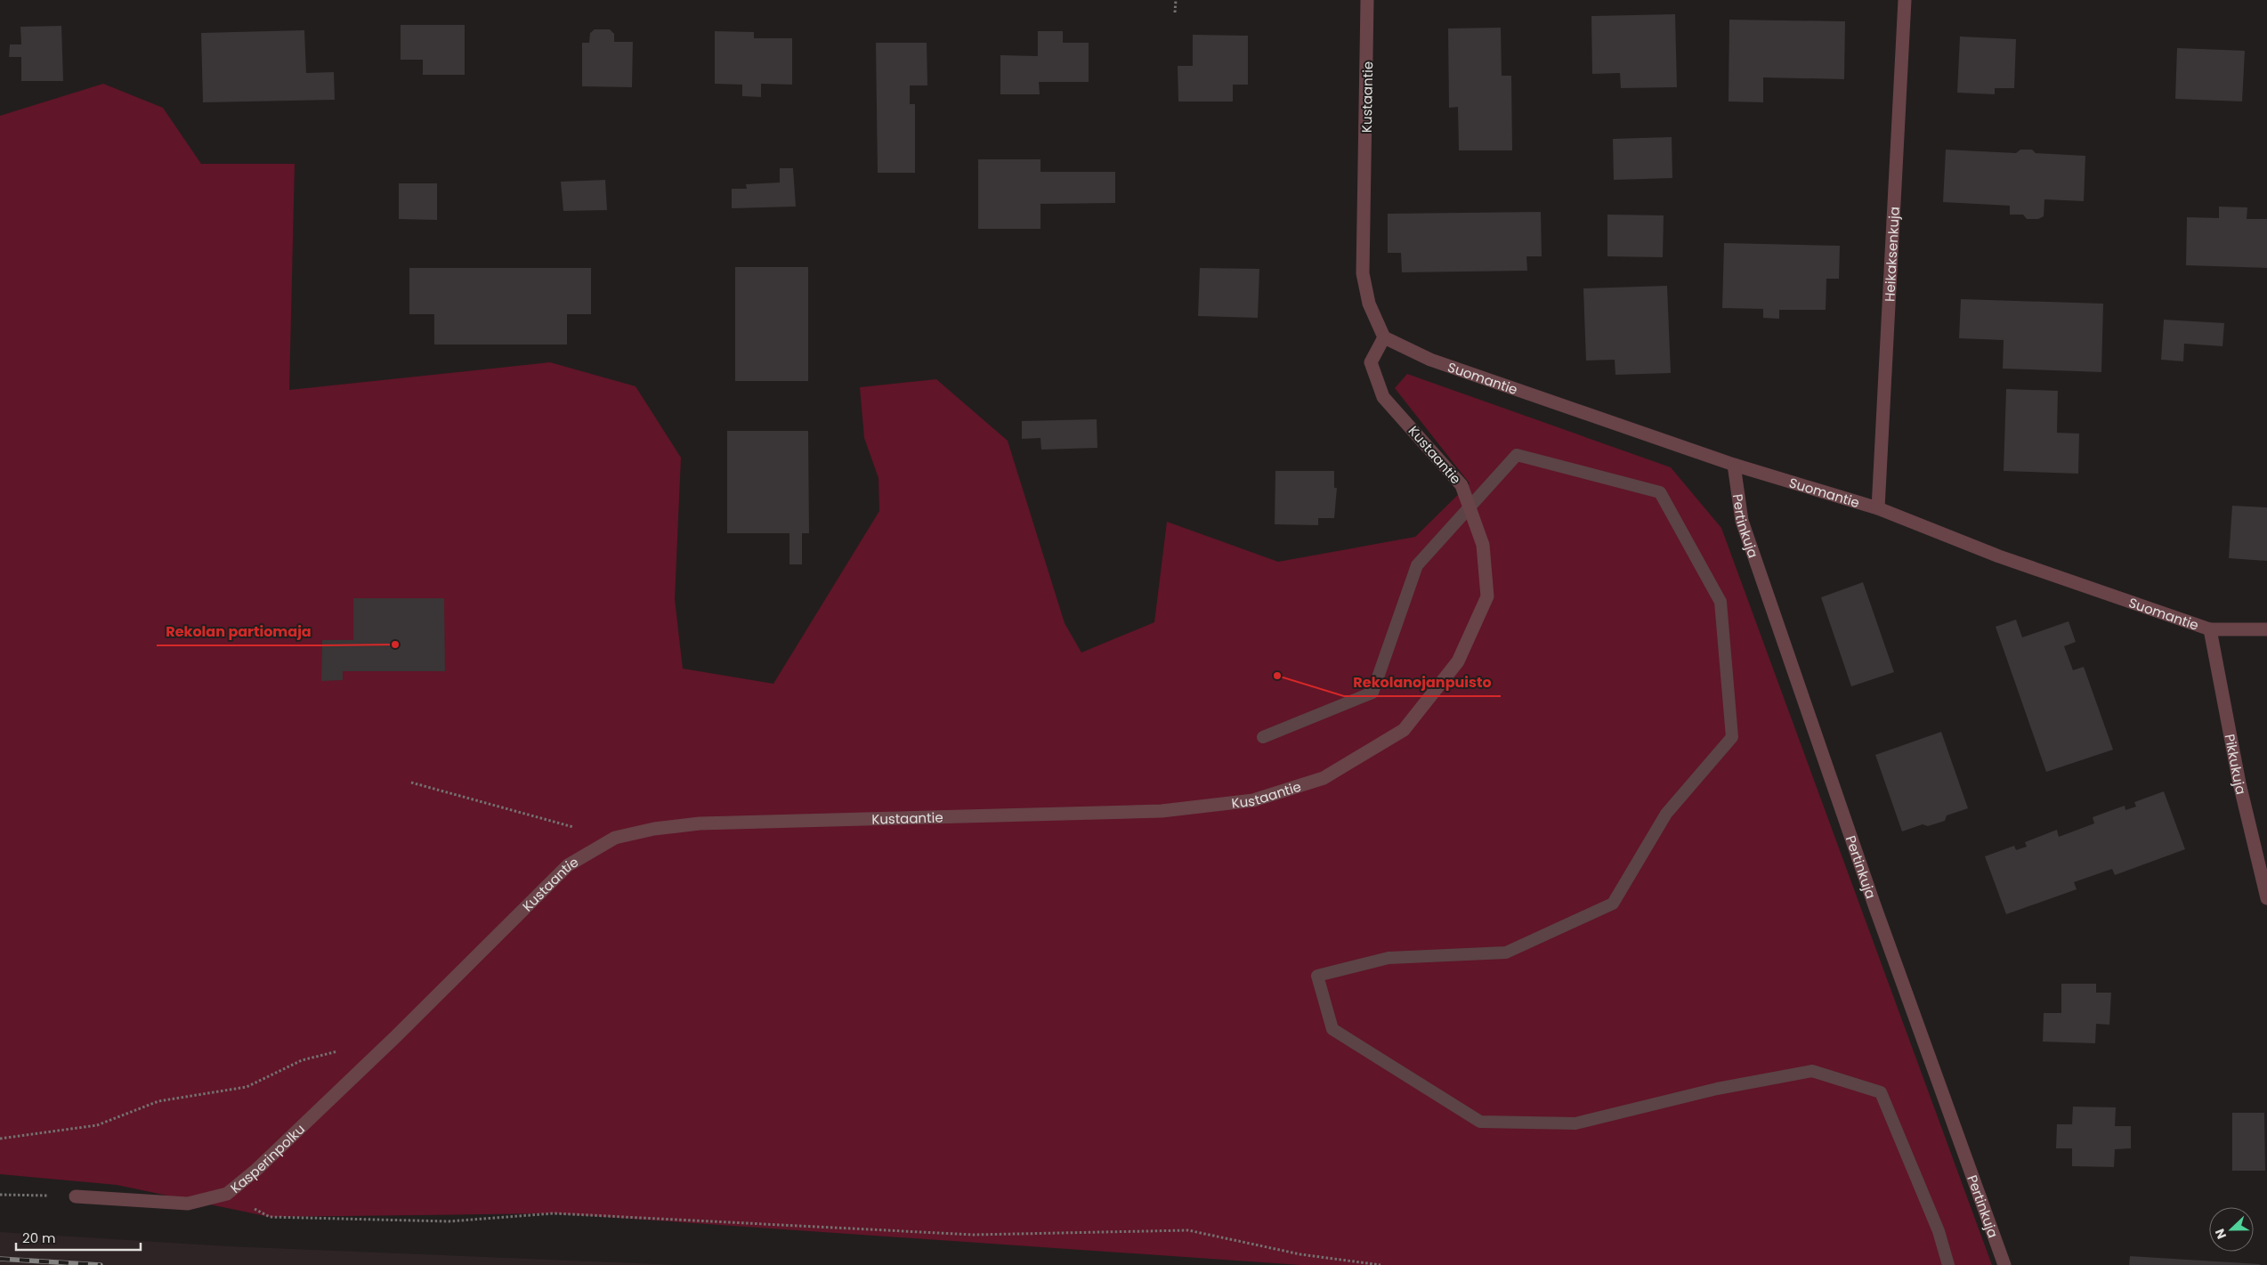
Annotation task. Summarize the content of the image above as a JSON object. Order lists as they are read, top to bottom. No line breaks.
{"streets":{"street":["Kustaantie","Heikaksenkuja","Suomantie","Pertinkuja","Pikkukuja","Kasperinpolku"]},"crossings":[["Kustaantie","Suomantie"],["Kustaantie","Kasperinpolku"],["Heikaksenkuja","Suomantie"],["Suomantie","Pertinkuja"],["Suomantie","Pikkukuja"]],"places":["Rekolan partiomaja","Rekolanojanpuisto"],"scale_bar":"20 m","north":"left"}
